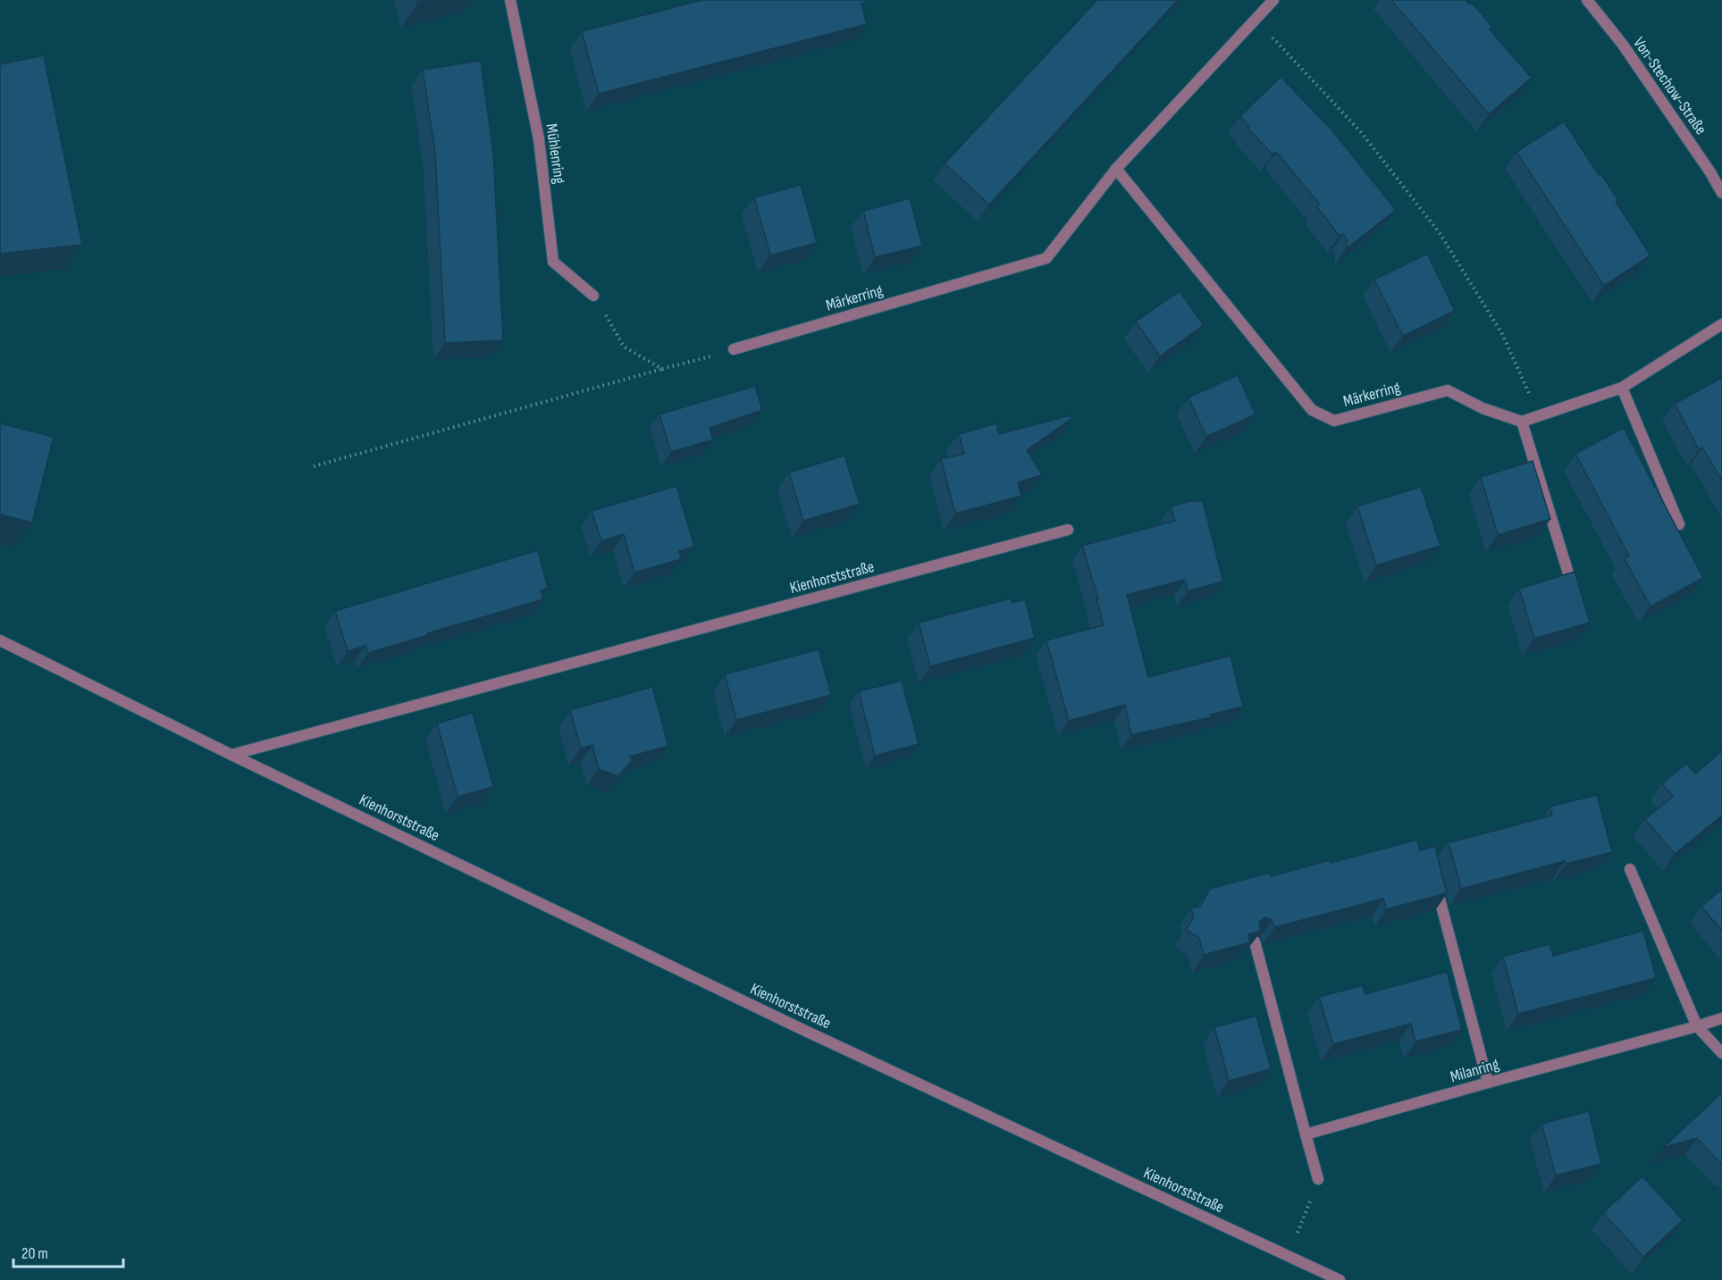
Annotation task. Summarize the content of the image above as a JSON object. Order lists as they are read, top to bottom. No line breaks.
{"streets":{"street":["Von-Stechow-Straße","Mühlenring","Märkerring","Kienhorststraße","Milanring"]},"scale_bar":"20 m"}
